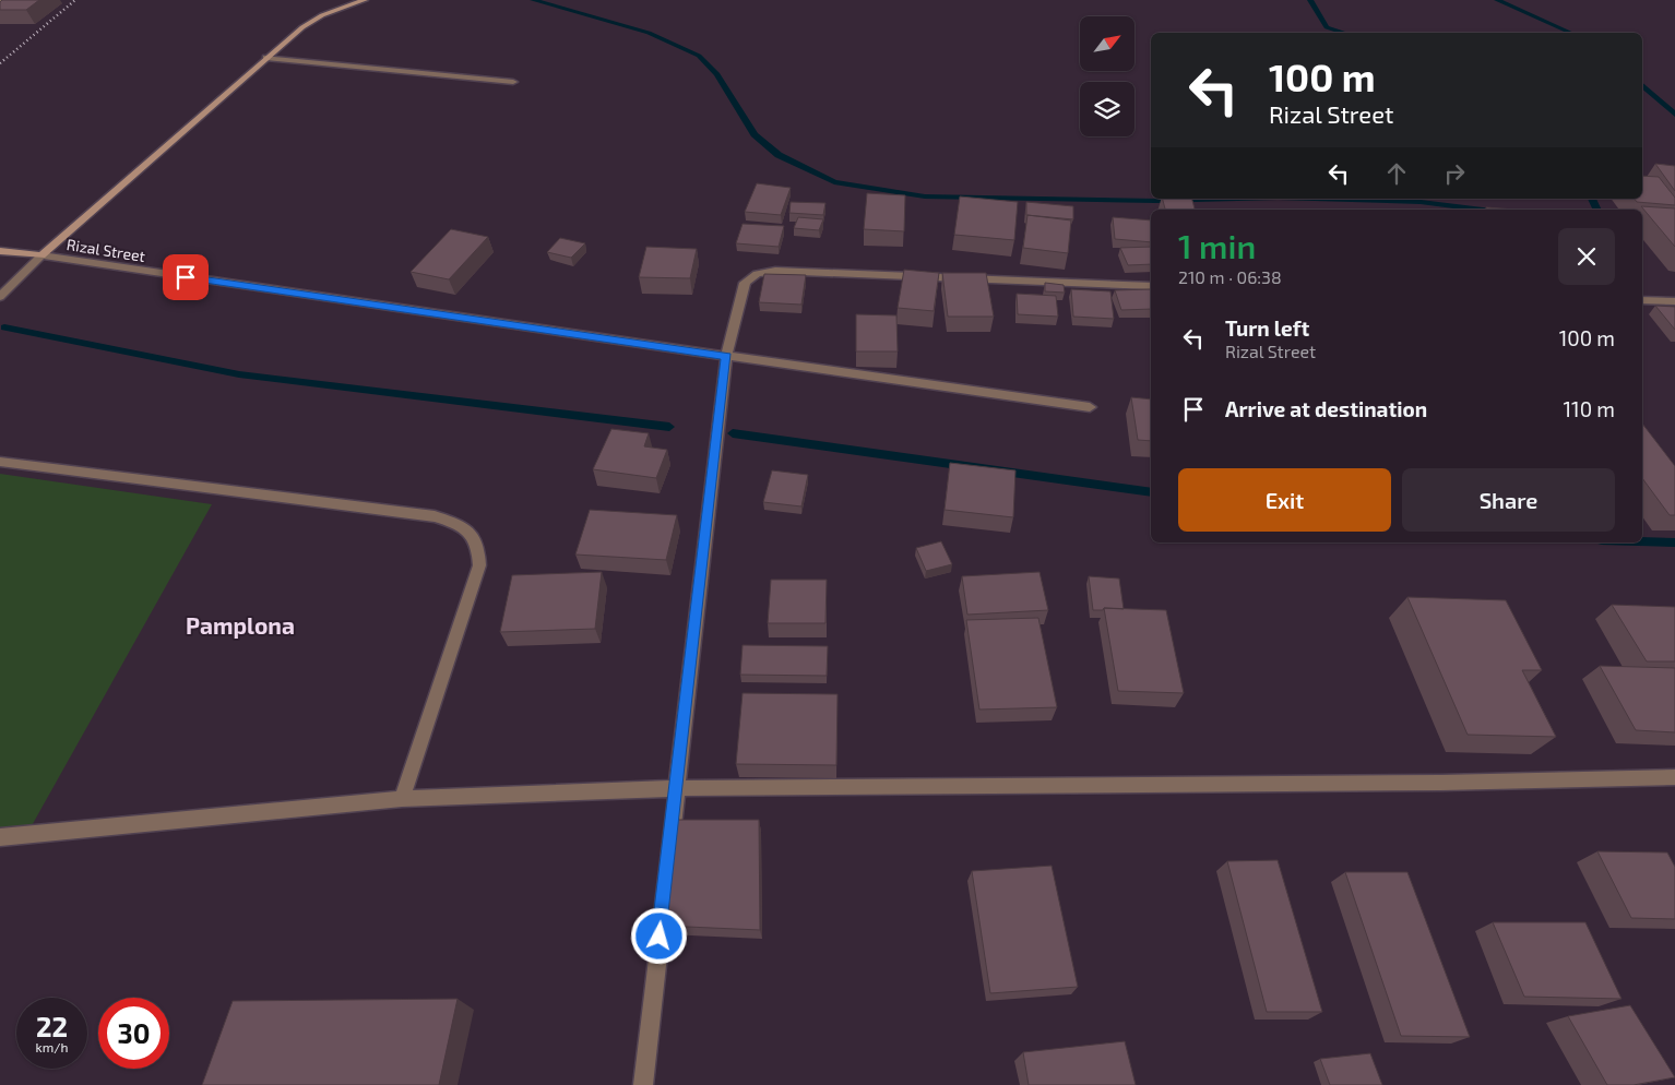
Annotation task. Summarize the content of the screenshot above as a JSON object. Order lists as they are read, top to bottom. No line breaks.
{"streets":{"main road":["Rizal Street"]},"districts":["Pamplona"],"north":"top right","page":{"turn":["100 m","Rizal Street"],"heading":["1 min","210 m · 06:38"],"list":[{"name":"Turn left","note":"Rizal Street","value":"100 m"},{"name":"Arrive at destination","value":"110 m"}],"buttons":["Exit","Share"],"speed":"22 km/h","limit":"30"}}
